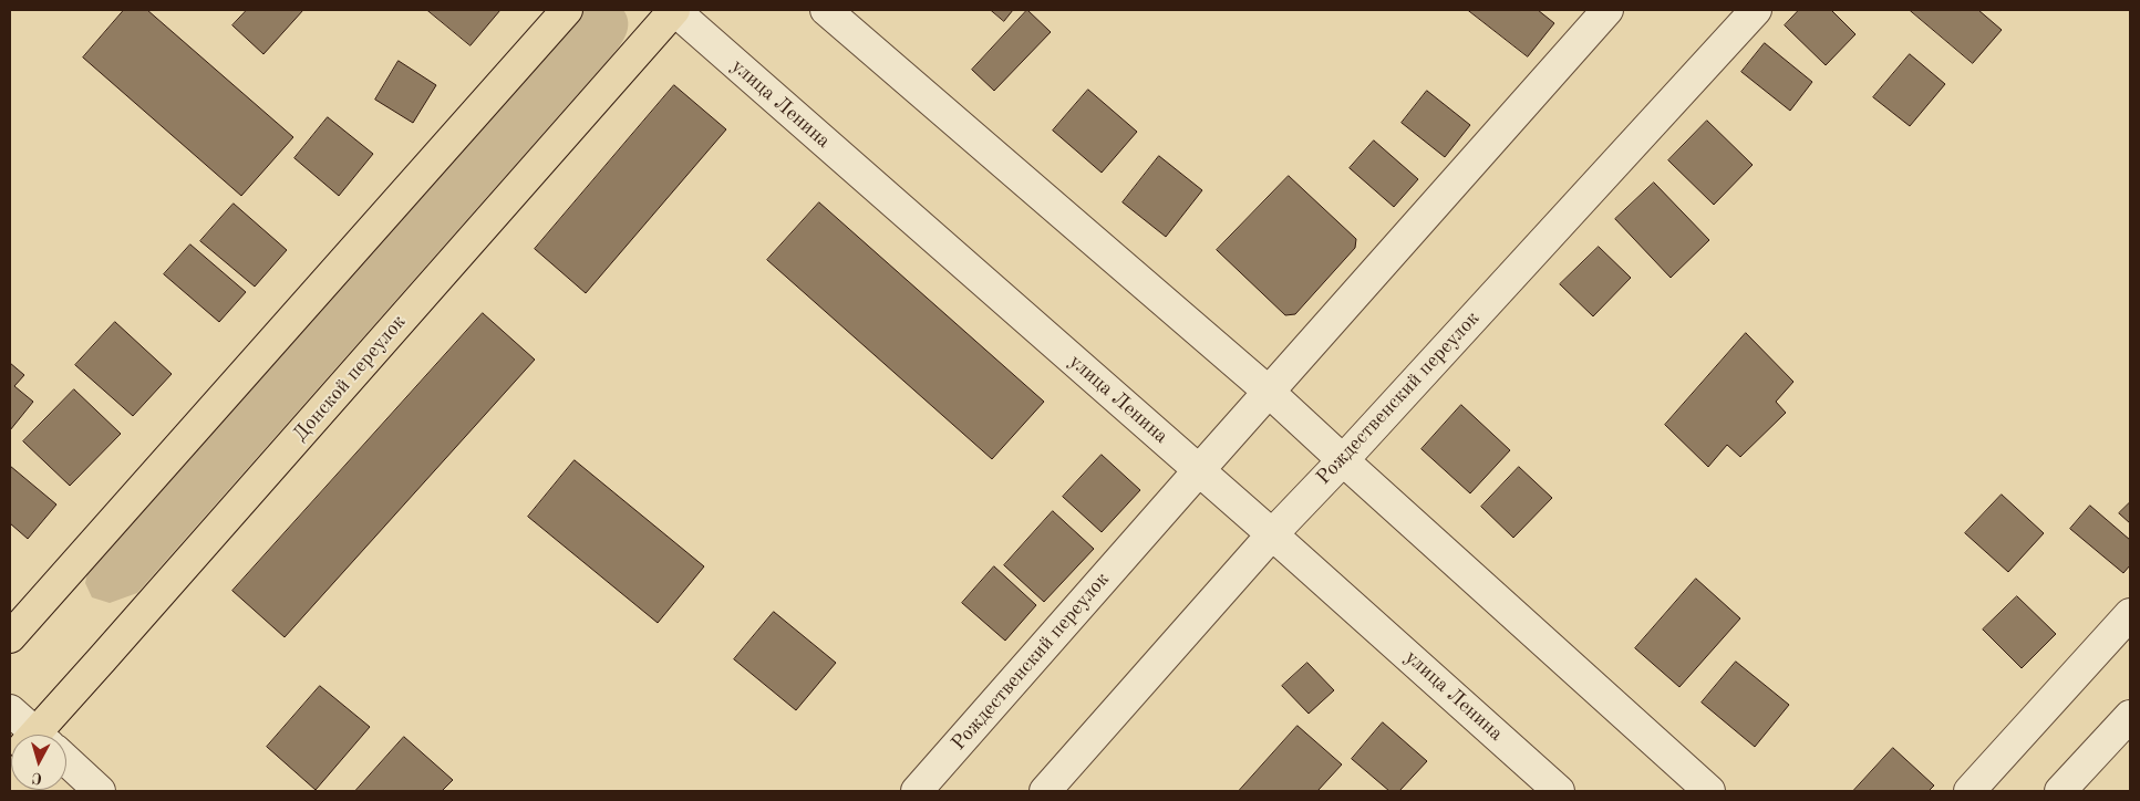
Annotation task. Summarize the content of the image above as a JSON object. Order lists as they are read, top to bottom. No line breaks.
{"streets":{"main road":["Донской переулок"],"street":["улица Ленина","Рождественский переулок"]},"crossings":[["улица Ленина","Донской переулок"],["улица Ленина","Рождественский переулок"]],"north":"bottom"}
